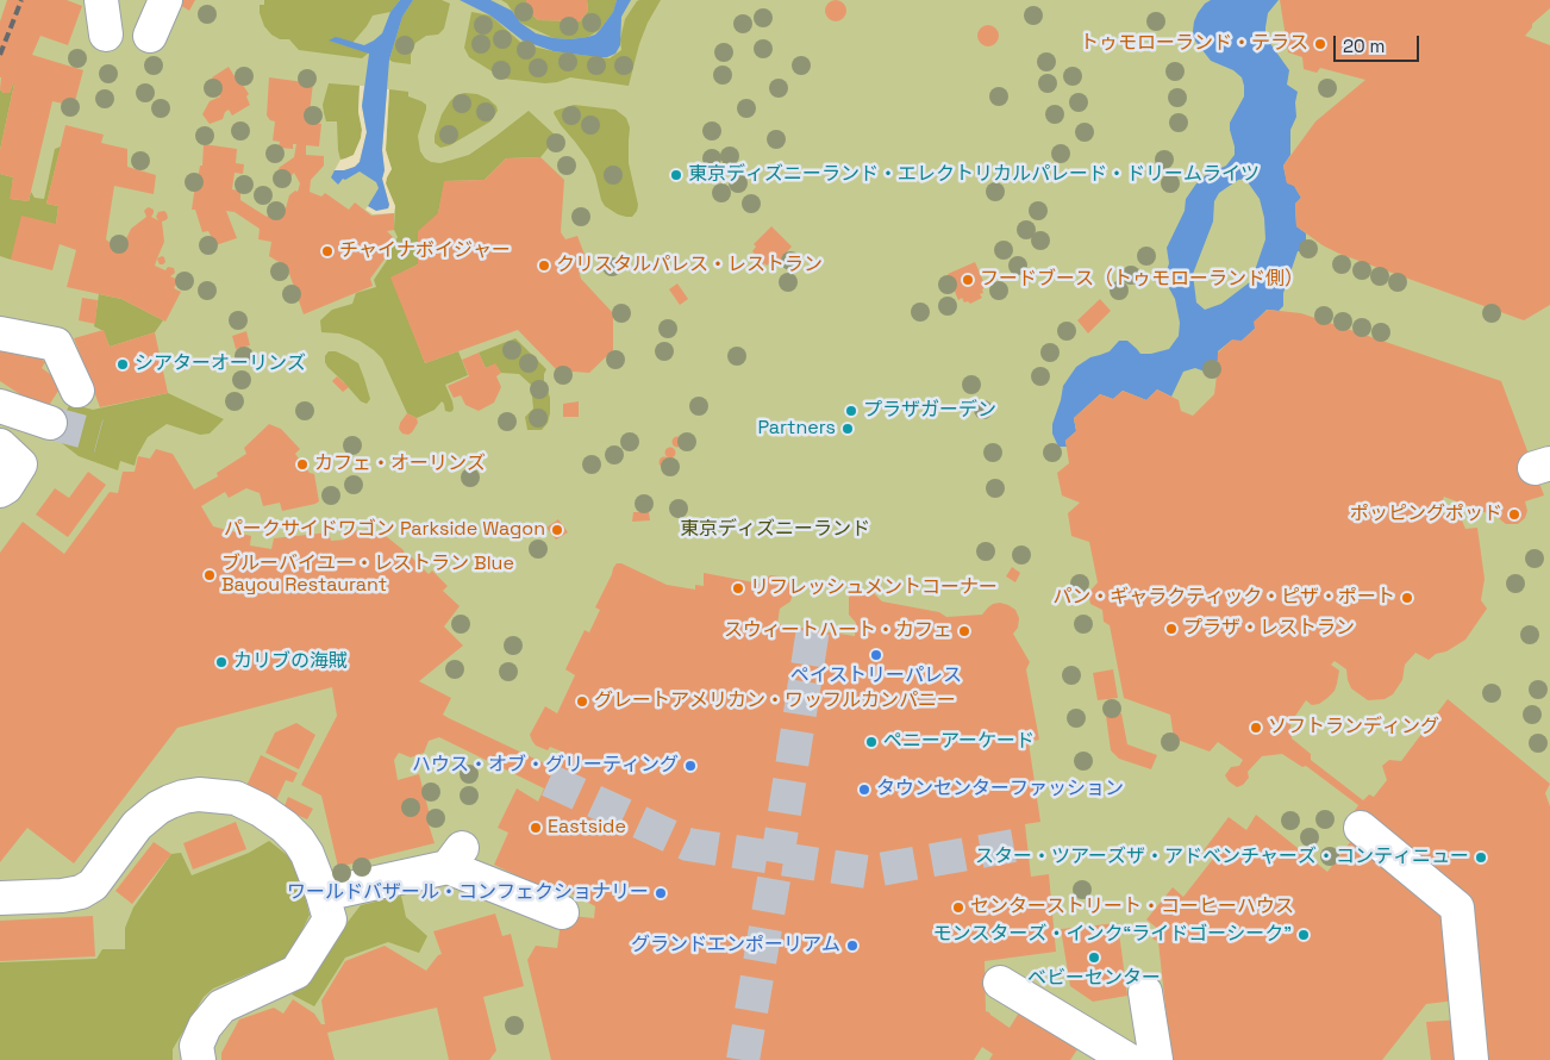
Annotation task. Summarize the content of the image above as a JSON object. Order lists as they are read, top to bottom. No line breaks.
{"parks":["東京ディズニーランド"],"places":["トゥモローランド・テラス","東京ディズニーランド・エレクトリカルパレード・ドリームライツ","チャイナボイジャー","クリスタルパレス・レストラン","フードブース（トゥモローランド側）","シアターオーリンズ","プラザガーデン","Partners","カフェ・オーリンズ","ポッピングポッド","パークサイドワゴン Parkside Wagon","ブルーバイユー・レストラン Blue Bayou Restaurant","リフレッシュメントコーナー","パン・ギャラクティック・ピザ・ポート","プラザ・レストラン","スウィートハート・カフェ","ペイストリーパレス","カリブの海賊","グレートアメリカン・ワッフルカンパニー","ソフトランディング","ペニーアーケード","ハウス・オブ・グリーティング","タウンセンターファッション","Eastside","スター・ツアーズザ・アドベンチャーズ・コンティニュー","ワールドバザール・コンフェクショナリー","センターストリート・コーヒーハウス","モンスターズ・インク“ライドゴーシーク”","グランドエンポーリアム","ベビーセンター"],"scale_bar":"20 m"}
